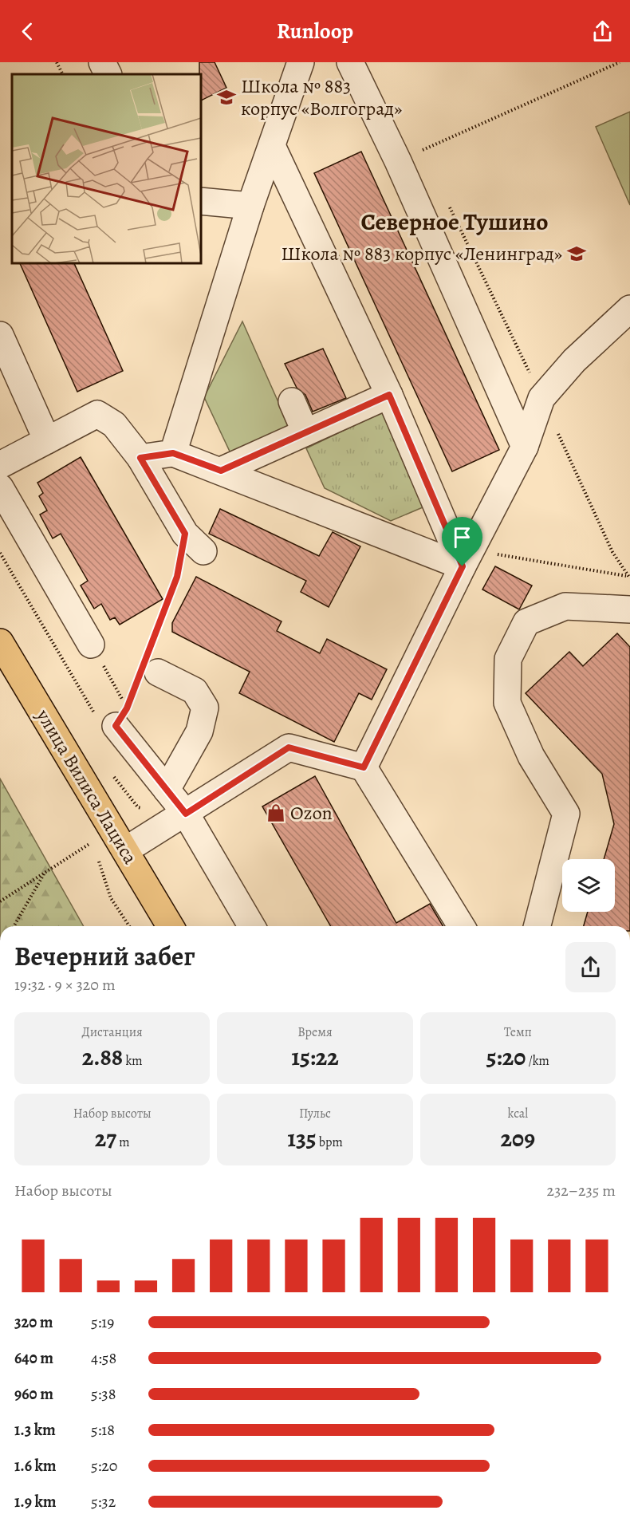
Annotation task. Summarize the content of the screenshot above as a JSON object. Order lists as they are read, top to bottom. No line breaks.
{"streets":{"main road":["улица Вилиса Лациса"]},"districts":["Северное Тушино"],"places":{"school or university":["Школа № 883 корпус «Волгоград»","Школа № 883 корпус «Ленинград»"],"shop":["Ozon"]},"page":{"header":"Runloop","heading":["Вечерний забег","19:32 · 9 × 320 m"],"stats":[["Дистанция","2.88 km"],["Время","15:22"],["Темп","5:20 /km"],["Набор высоты","27 m"],["Пульс","135 bpm"],["kcal","209"]],"chart":["Набор высоты","232–235 m"],"list":[{"name":"320 m","note":"5:19"},{"name":"640 m","note":"4:58"},{"name":"960 m","note":"5:38"},{"name":"1.3 km","note":"5:18"},{"name":"1.6 km","note":"5:20"},{"name":"1.9 km","note":"5:32"}]}}
